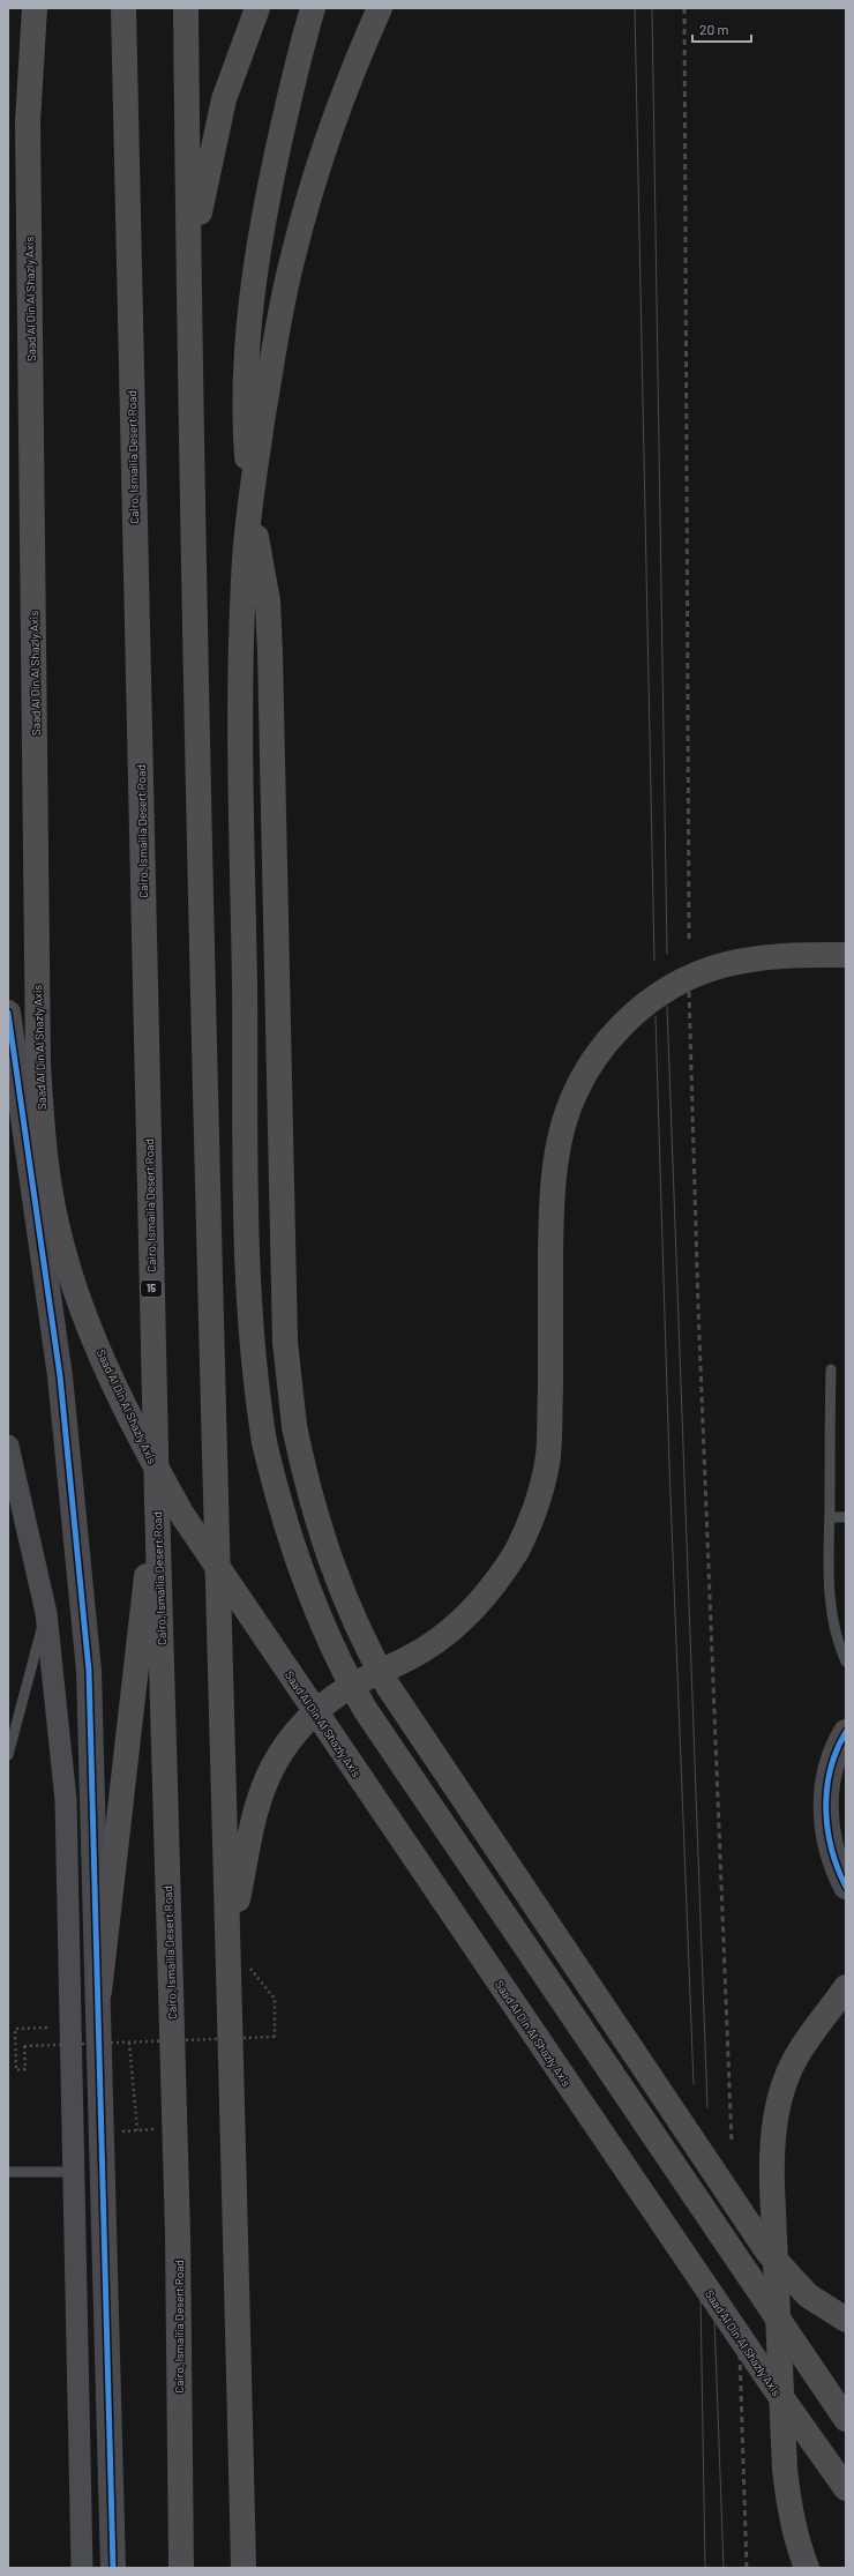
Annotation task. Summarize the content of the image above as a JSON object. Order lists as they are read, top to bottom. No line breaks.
{"streets":{"highway":["Saad Al Din Al Shazly Axis","Cairo, Ismailia Desert Road","15"]},"scale_bar":"20 m"}
